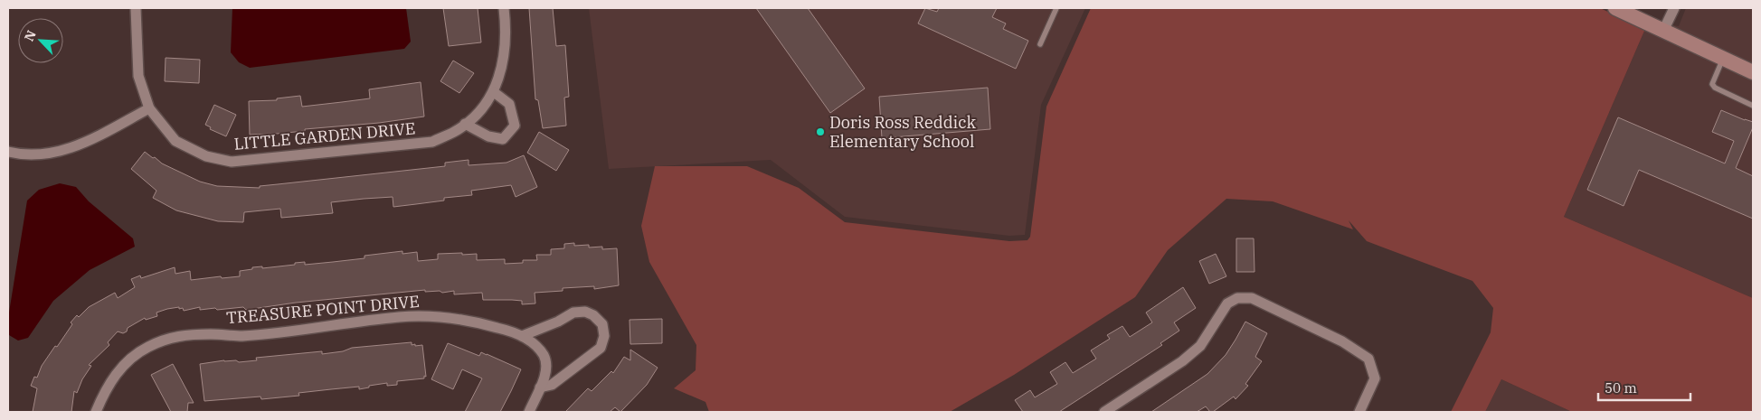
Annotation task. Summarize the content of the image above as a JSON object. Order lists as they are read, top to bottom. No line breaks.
{"streets":{"street":["LITTLE GARDEN DRIVE","TREASURE POINT DRIVE"]},"places":["Doris Ross Reddick Elementary School"],"scale_bar":"50 m","north":"top left"}
